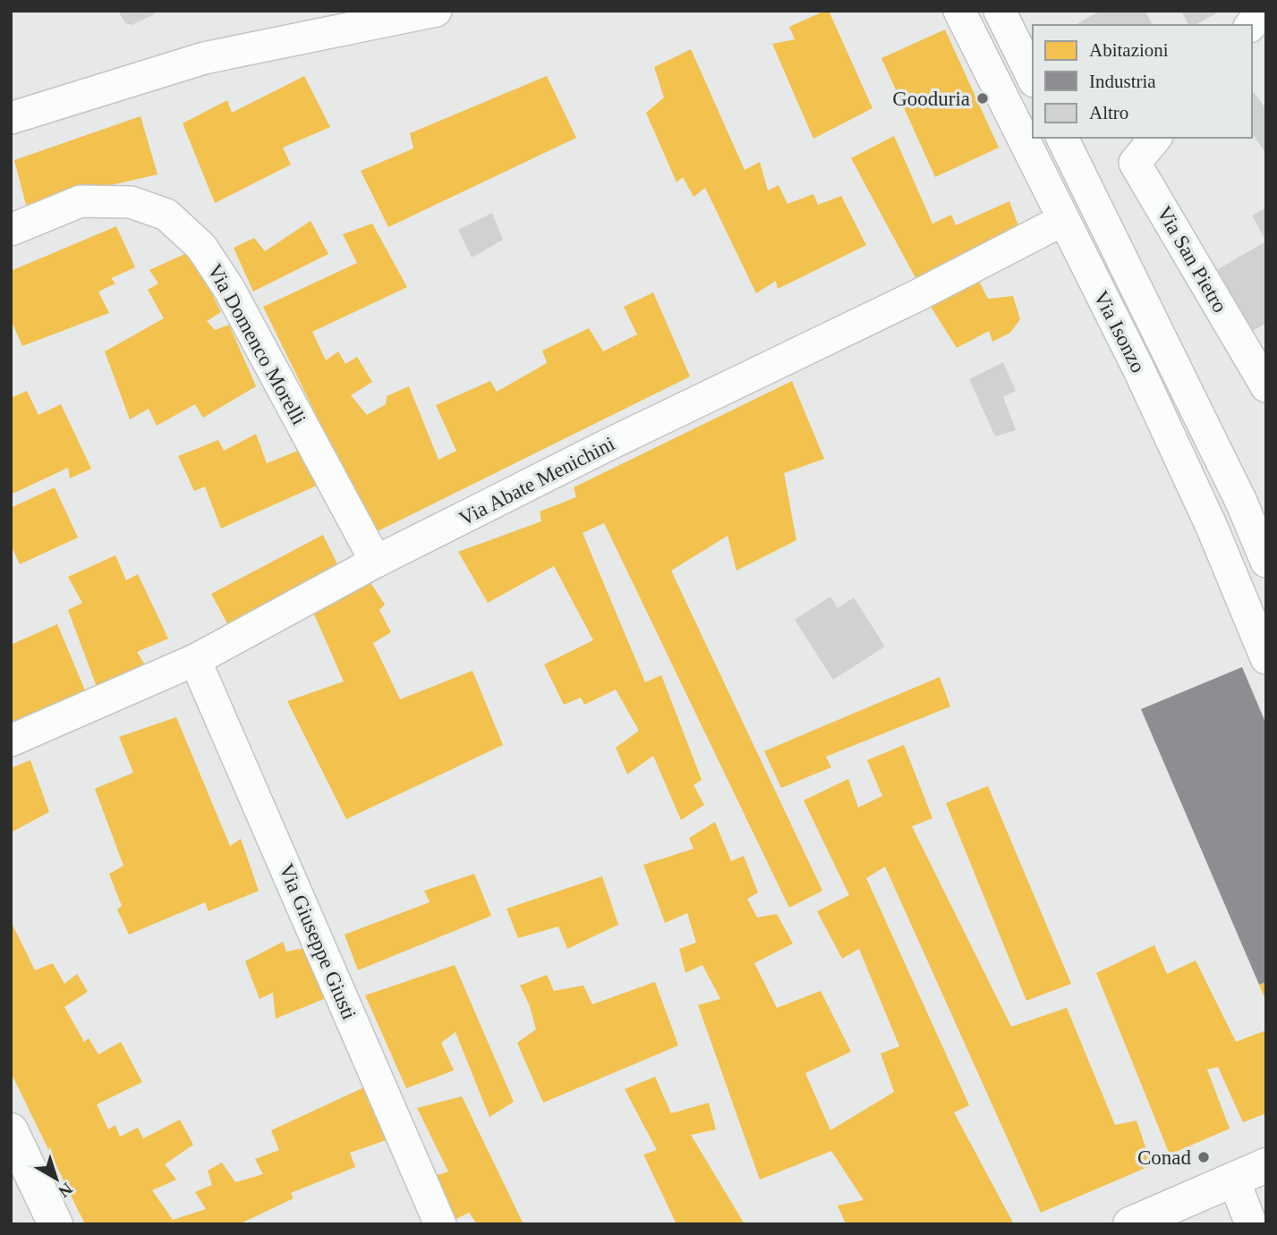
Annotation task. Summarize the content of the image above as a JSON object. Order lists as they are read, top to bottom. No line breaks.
{"streets":{"street":["Via San Pietro","Via Isonzo","Via Domenco Morelli","Via Abate Menichini","Via Giuseppe Giusti"]},"crossings":[["Via Isonzo","Via Abate Menichini"],["Via Domenco Morelli","Via Abate Menichini"],["Via Abate Menichini","Via Giuseppe Giusti"]],"places":["Gooduria","Conad"],"legend":["Abitazioni","Industria","Altro"],"north":"bottom right"}
